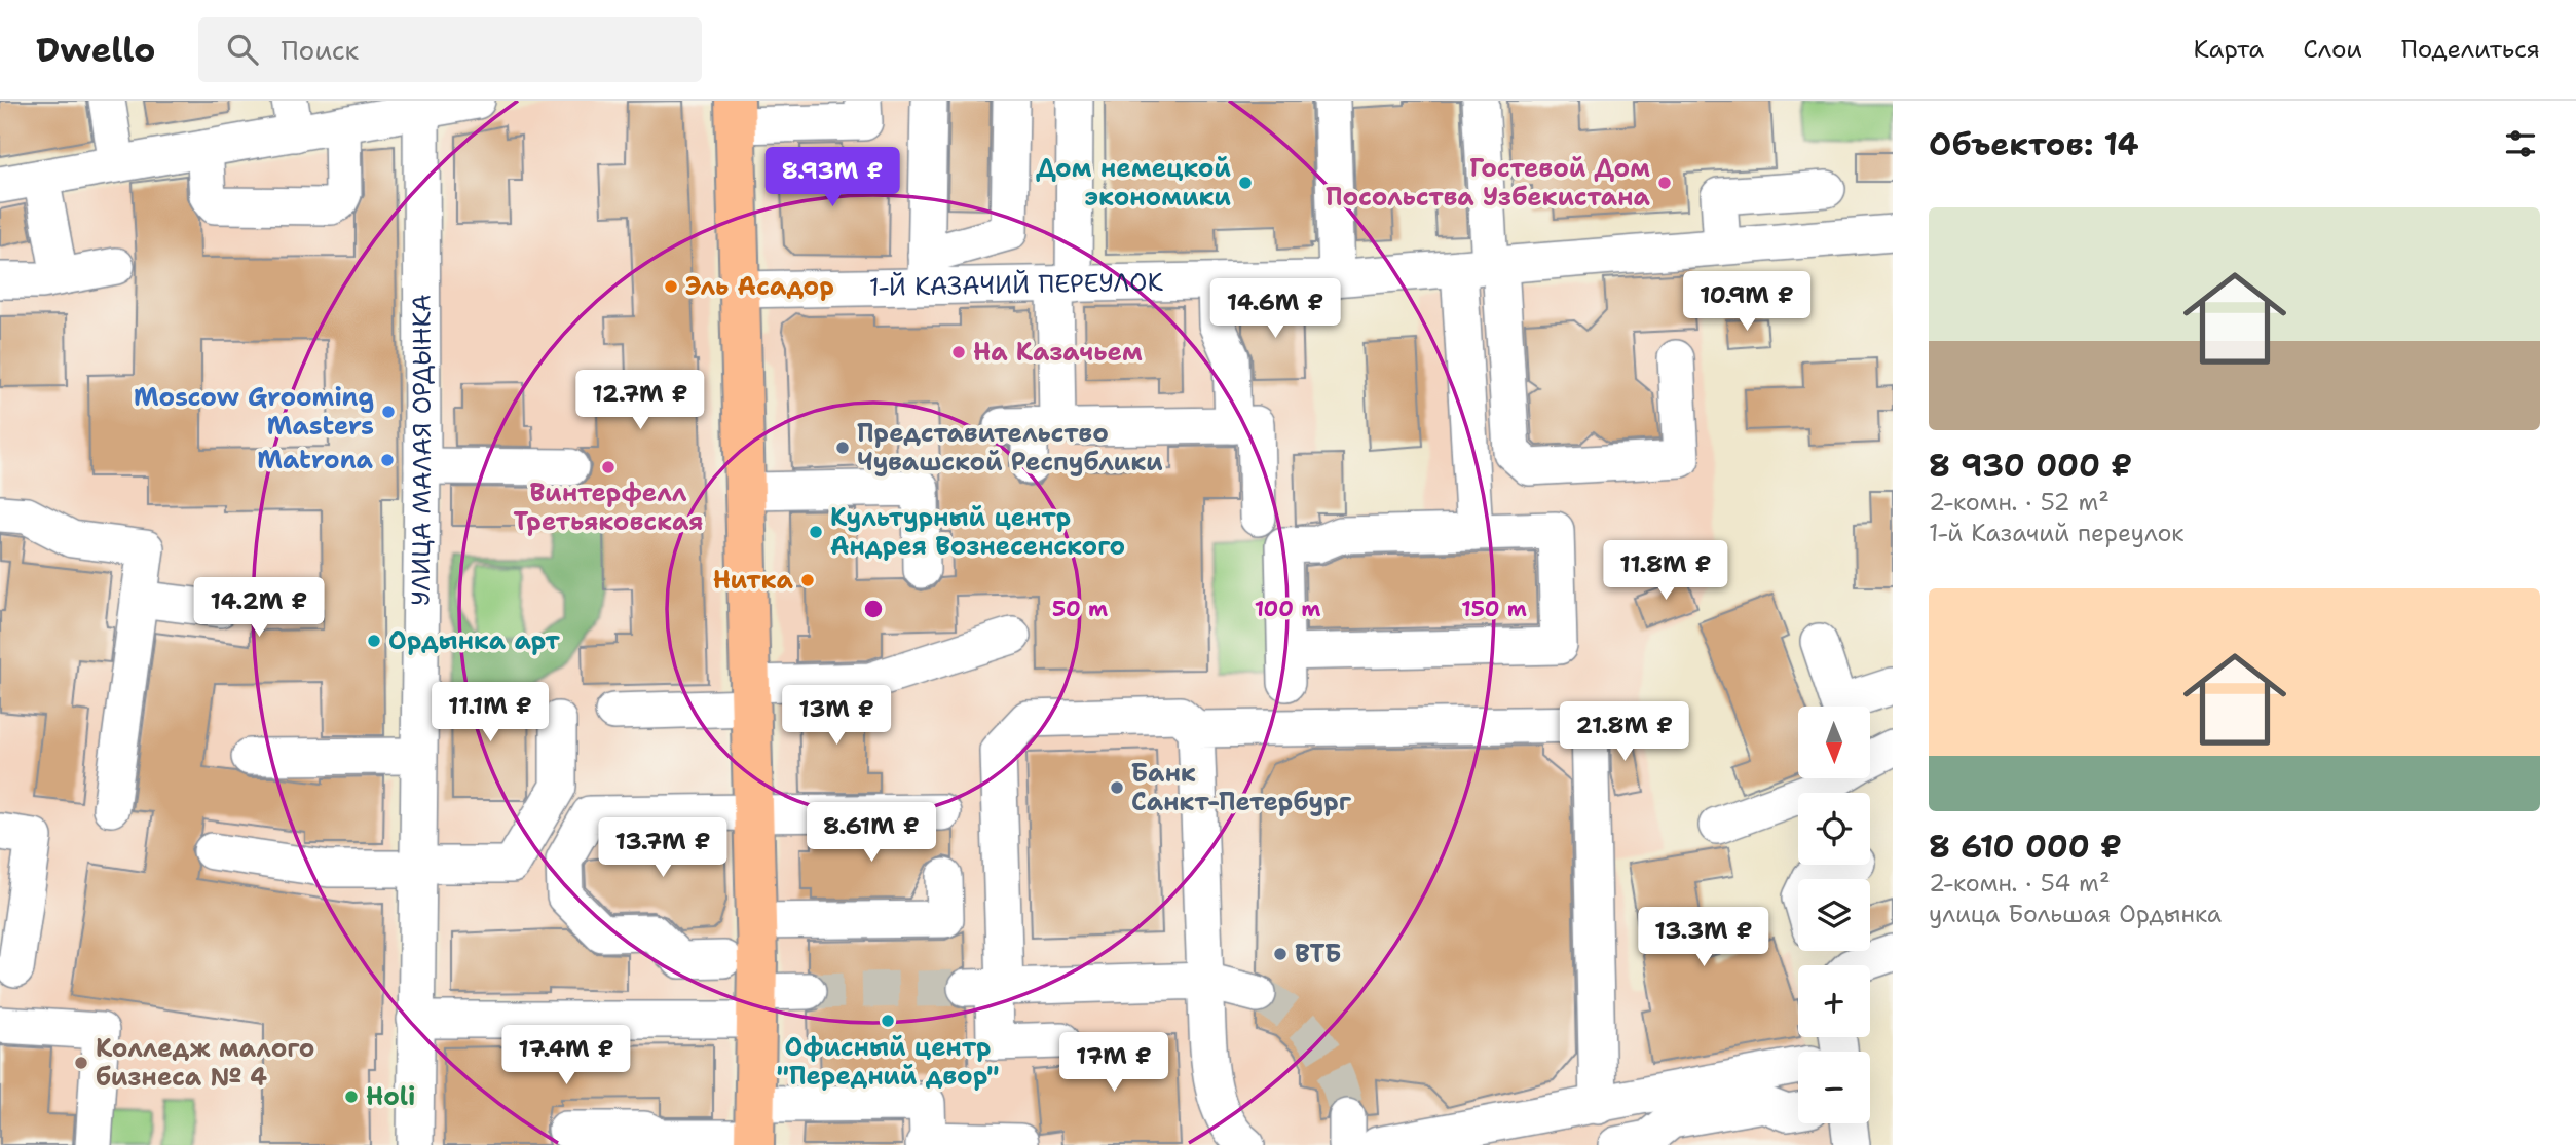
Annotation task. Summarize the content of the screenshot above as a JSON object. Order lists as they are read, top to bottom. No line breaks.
{"streets":{"street":["1-Й КАЗАЧИЙ ПЕРЕУЛОК","УЛИЦА МАЛАЯ ОРДЫНКА"]},"places":["Дом немецкой экономики","Гостевой Дом Посольства Узбекистана","Эль Асадор","На Казачьем","Moscow Grooming Masters","Представительство Чувашской Республики","Matrona","Винтерфелл Третьяковская","Культурный центр Андрея Вознесенского","Нитка","Ордынка арт","Банк Санкт-Петербург","ВТБ","Офисный центр \"Передний двор\"","Колледж малого бизнеса № 4","Holi"],"north":"bottom","page":{"header":"Dwello","search":"Поиск","nav":["Карта","Слои","Поделиться"],"heading":"Объектов: 14","price":["8.93M ₽","10.9M ₽","14.6M ₽","12.7M ₽","11.8M ₽","14.2M ₽","11.1M ₽","13M ₽","21.8M ₽","8.61M ₽","13.7M ₽","13.3M ₽","17.4M ₽","17M ₽"],"list":[{"name":"8 930 000 ₽","note":"2-комн. · 52 m² · 1-й Казачий переулок"},{"name":"8 610 000 ₽","note":"2-комн. · 54 m² · улица Большая Ордынка"}],"map_buttons":["+","−"]},"rings":["50 m","100 m","150 m"]}
